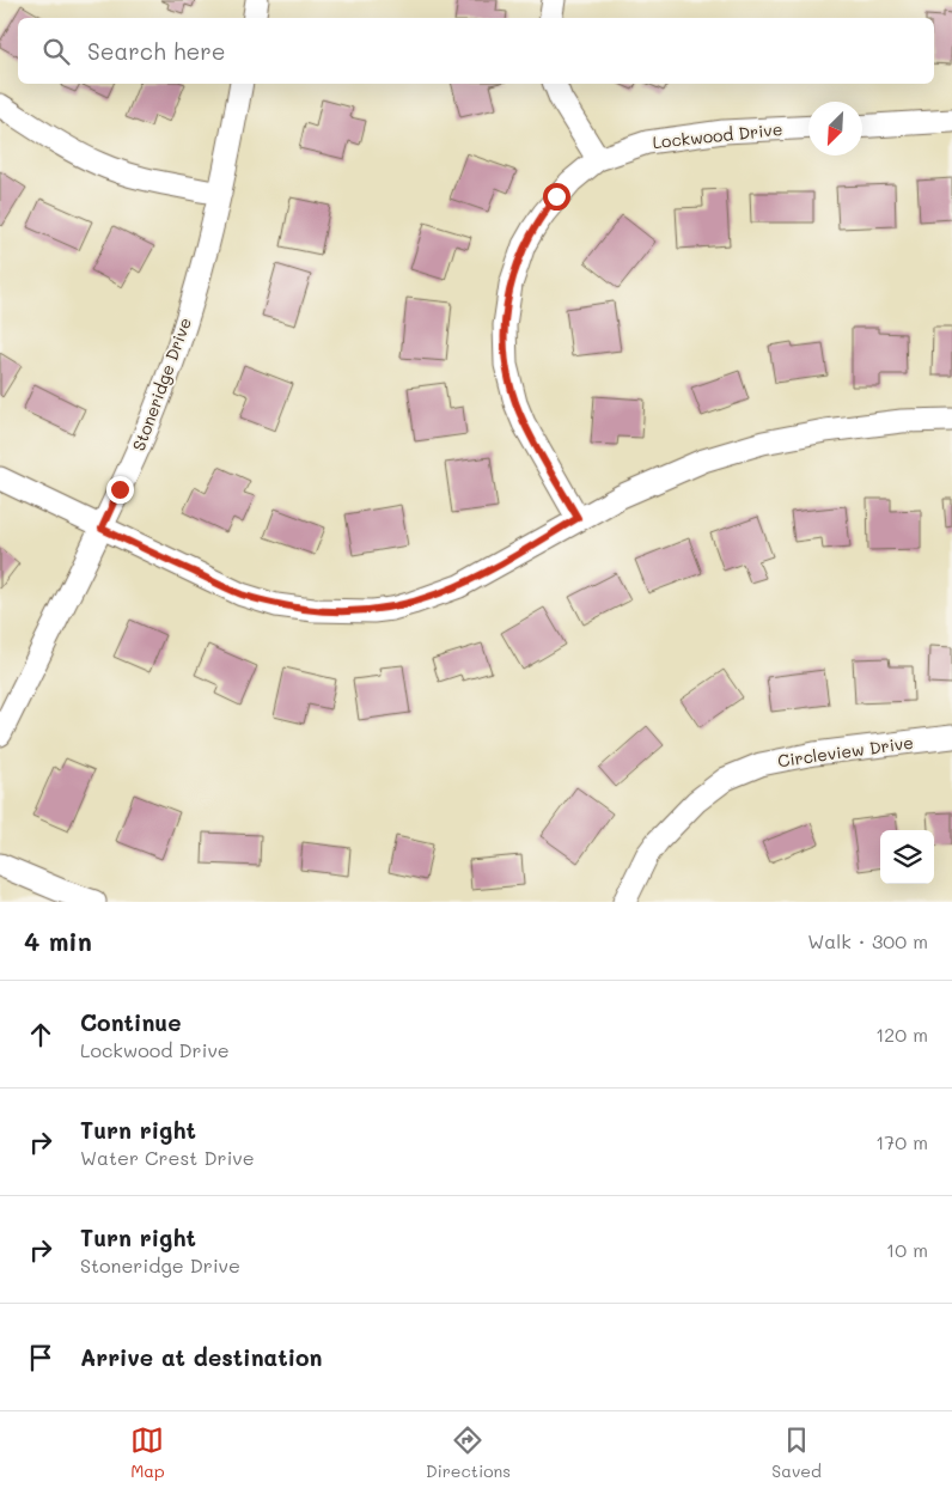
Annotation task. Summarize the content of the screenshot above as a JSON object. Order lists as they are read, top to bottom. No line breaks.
{"streets":{"street":["Lockwood Drive","Stoneridge Drive","Circleview Drive"]},"north":"bottom left","page":{"search":"Search here","heading":["4 min","Walk · 300 m"],"list":[["Continue","Lockwood Drive","120 m"],["Turn right","Water Crest Drive","170 m"],["Turn right","Stoneridge Drive","10 m"],"Arrive at destination"],"nav":["Map","Directions","Saved"]}}
